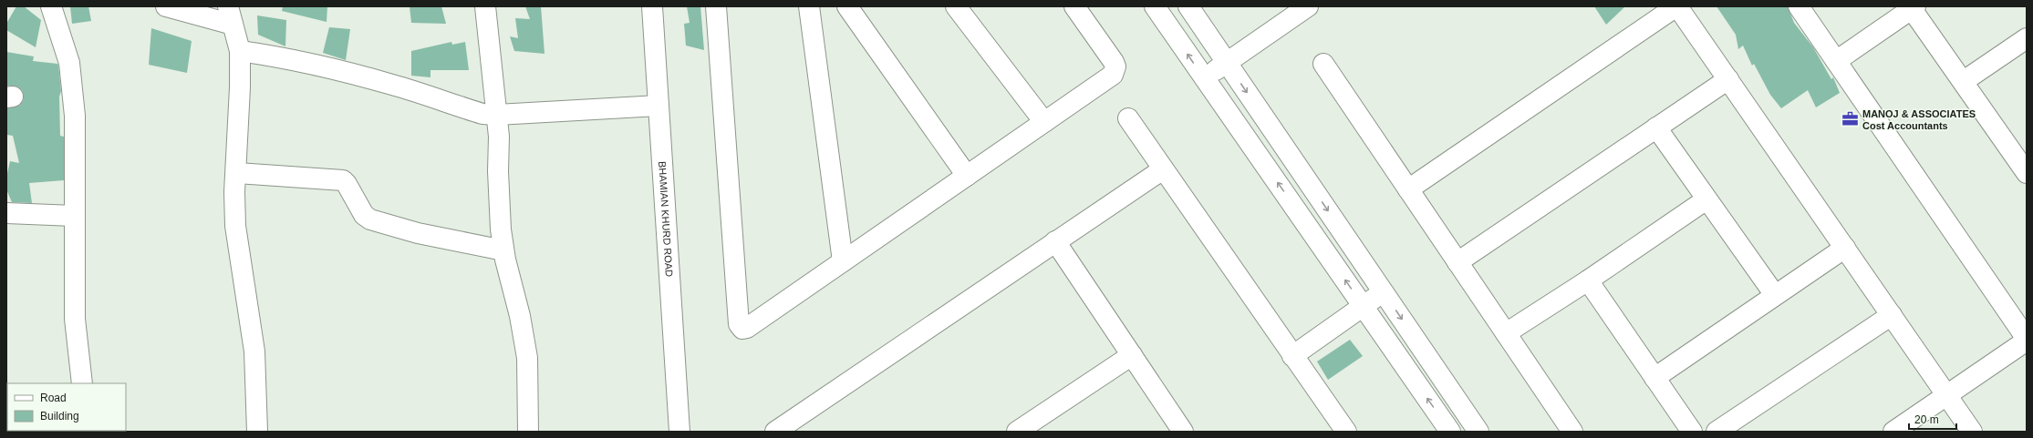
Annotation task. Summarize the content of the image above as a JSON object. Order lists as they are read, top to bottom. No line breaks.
{"streets":{"street":["BHAMIAN KHURD ROAD"]},"places":{"office":["MANOJ & ASSOCIATES Cost Accountants"]},"legend":["Road","Building"],"scale_bar":"20 m"}
